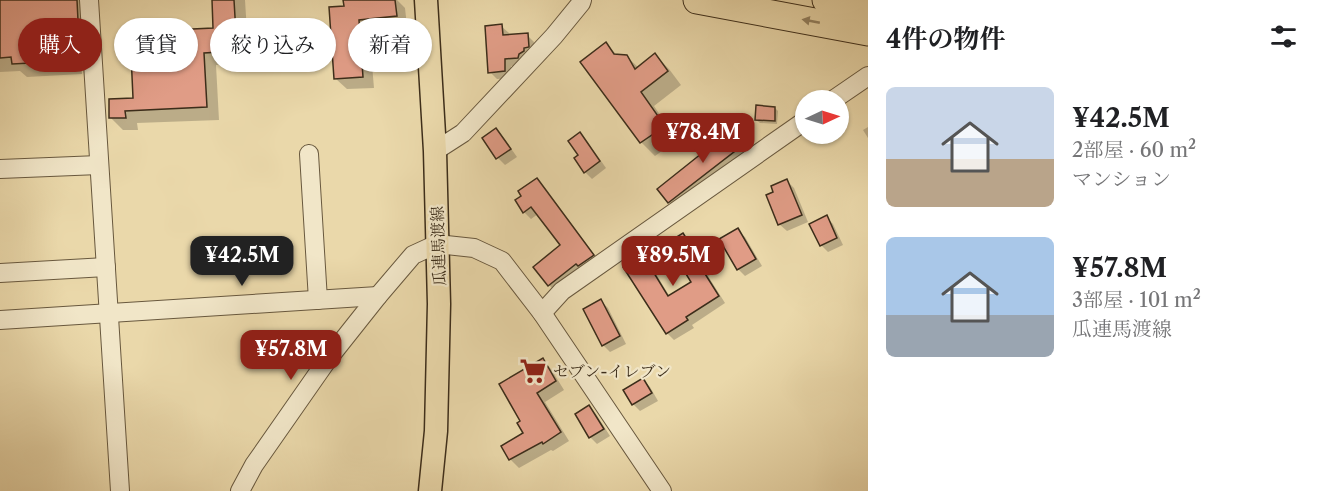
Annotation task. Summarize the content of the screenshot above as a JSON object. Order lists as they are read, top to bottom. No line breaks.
{"streets":{"main road":["瓜連馬渡線"]},"places":{"supermarket":["セブン-イレブン"]},"north":"right","page":{"heading":"4件の物件","chip":["購入","賃貸","絞り込み","新着"],"list":[{"name":"¥42.5M","note":"2部屋 · 60 m² · マンション"},{"name":"¥57.8M","note":"3部屋 · 101 m² · 瓜連馬渡線"}],"price":["¥78.4M","¥42.5M","¥89.5M","¥57.8M"]}}
